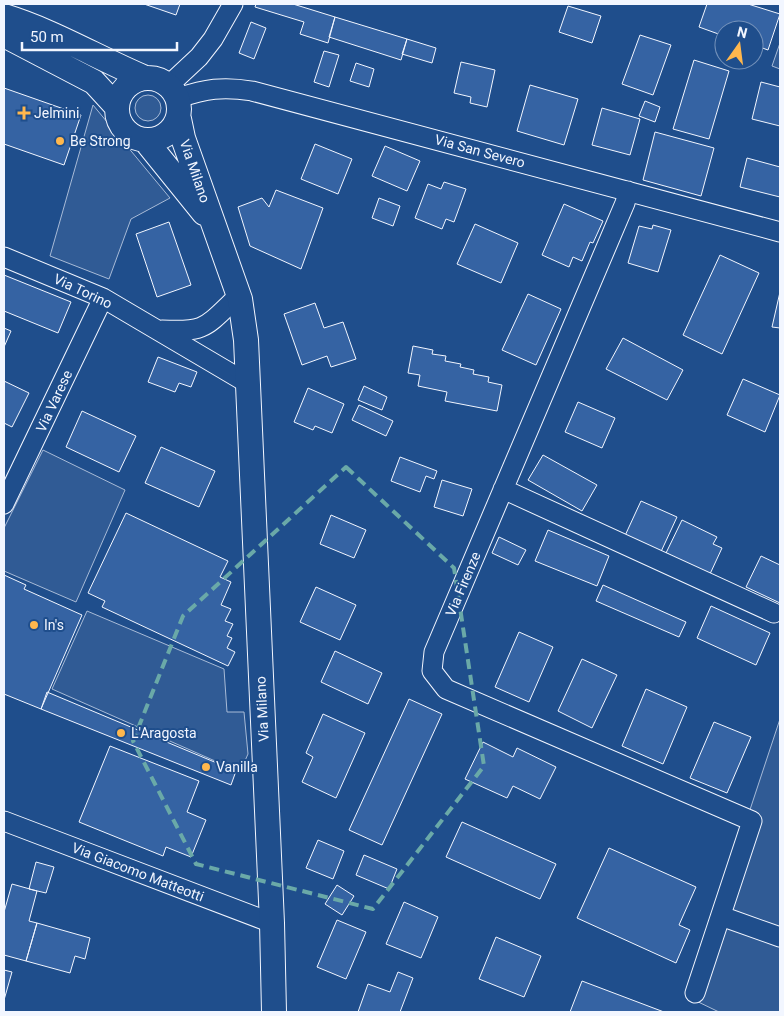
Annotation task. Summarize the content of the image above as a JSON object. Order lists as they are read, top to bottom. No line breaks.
{"streets":{"street":["Via San Severo","Via Milano","Via Torino","Via Varese","Via Firenze","Via Giacomo Matteotti"]},"crossings":[["Via San Severo","Via Milano"],["Via San Severo","Via Firenze"],["Via Milano","Via Torino"],["Via Milano","Via Giacomo Matteotti"],["Via Torino","Via Varese"]],"places":{"health":["Jelmini"],"other":["Be Strong","In's","L'Aragosta","Vanilla"]},"scale_bar":"50 m","north":"top"}
